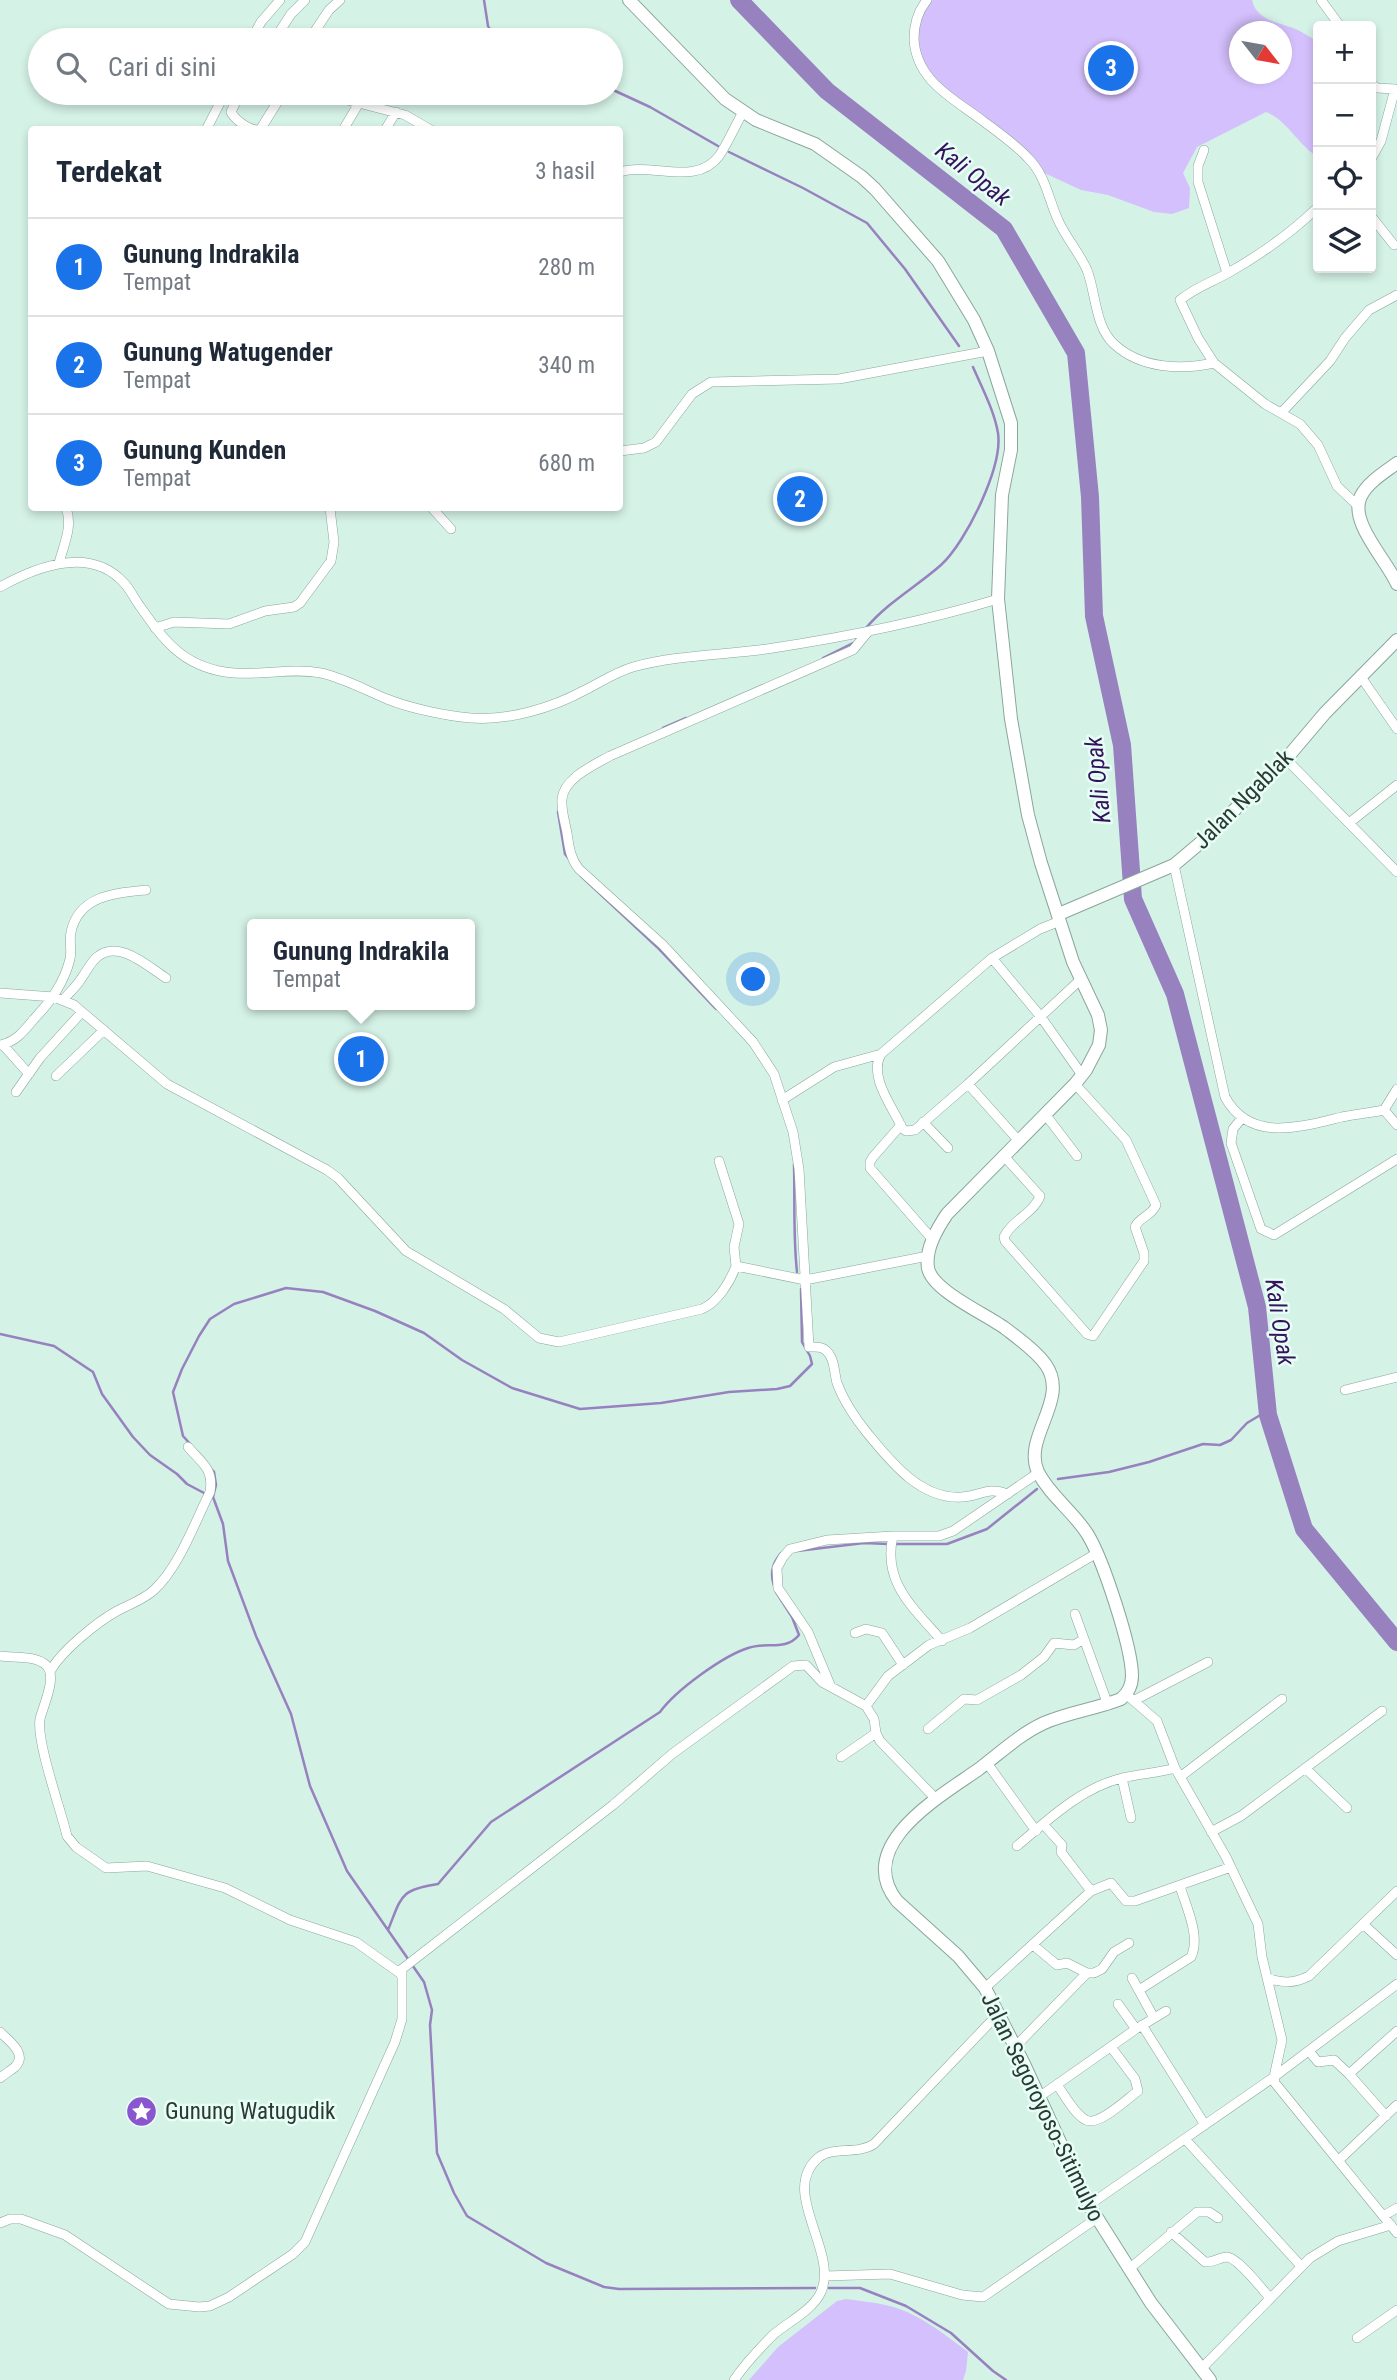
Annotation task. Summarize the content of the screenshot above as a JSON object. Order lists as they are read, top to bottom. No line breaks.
{"streets":{"main road":["Jalan Ngablak","Jalan Segoroyoso-Sitimulyo"]},"water":["Kali Opak"],"places":{"place":["Gunung Watugudik"]},"north":"bottom right","page":{"map_buttons":["+","−"],"search":"Cari di sini","pins":["3","2","1"],"heading":["Terdekat","3 hasil"],"list":[{"mark":"1","name":"Gunung Indrakila","note":"Tempat","value":"280 m"},{"mark":"2","name":"Gunung Watugender","note":"Tempat","value":"340 m"},{"mark":"3","name":"Gunung Kunden","note":"Tempat","value":"680 m"}],"popup":["Gunung Indrakila","Tempat"]}}
